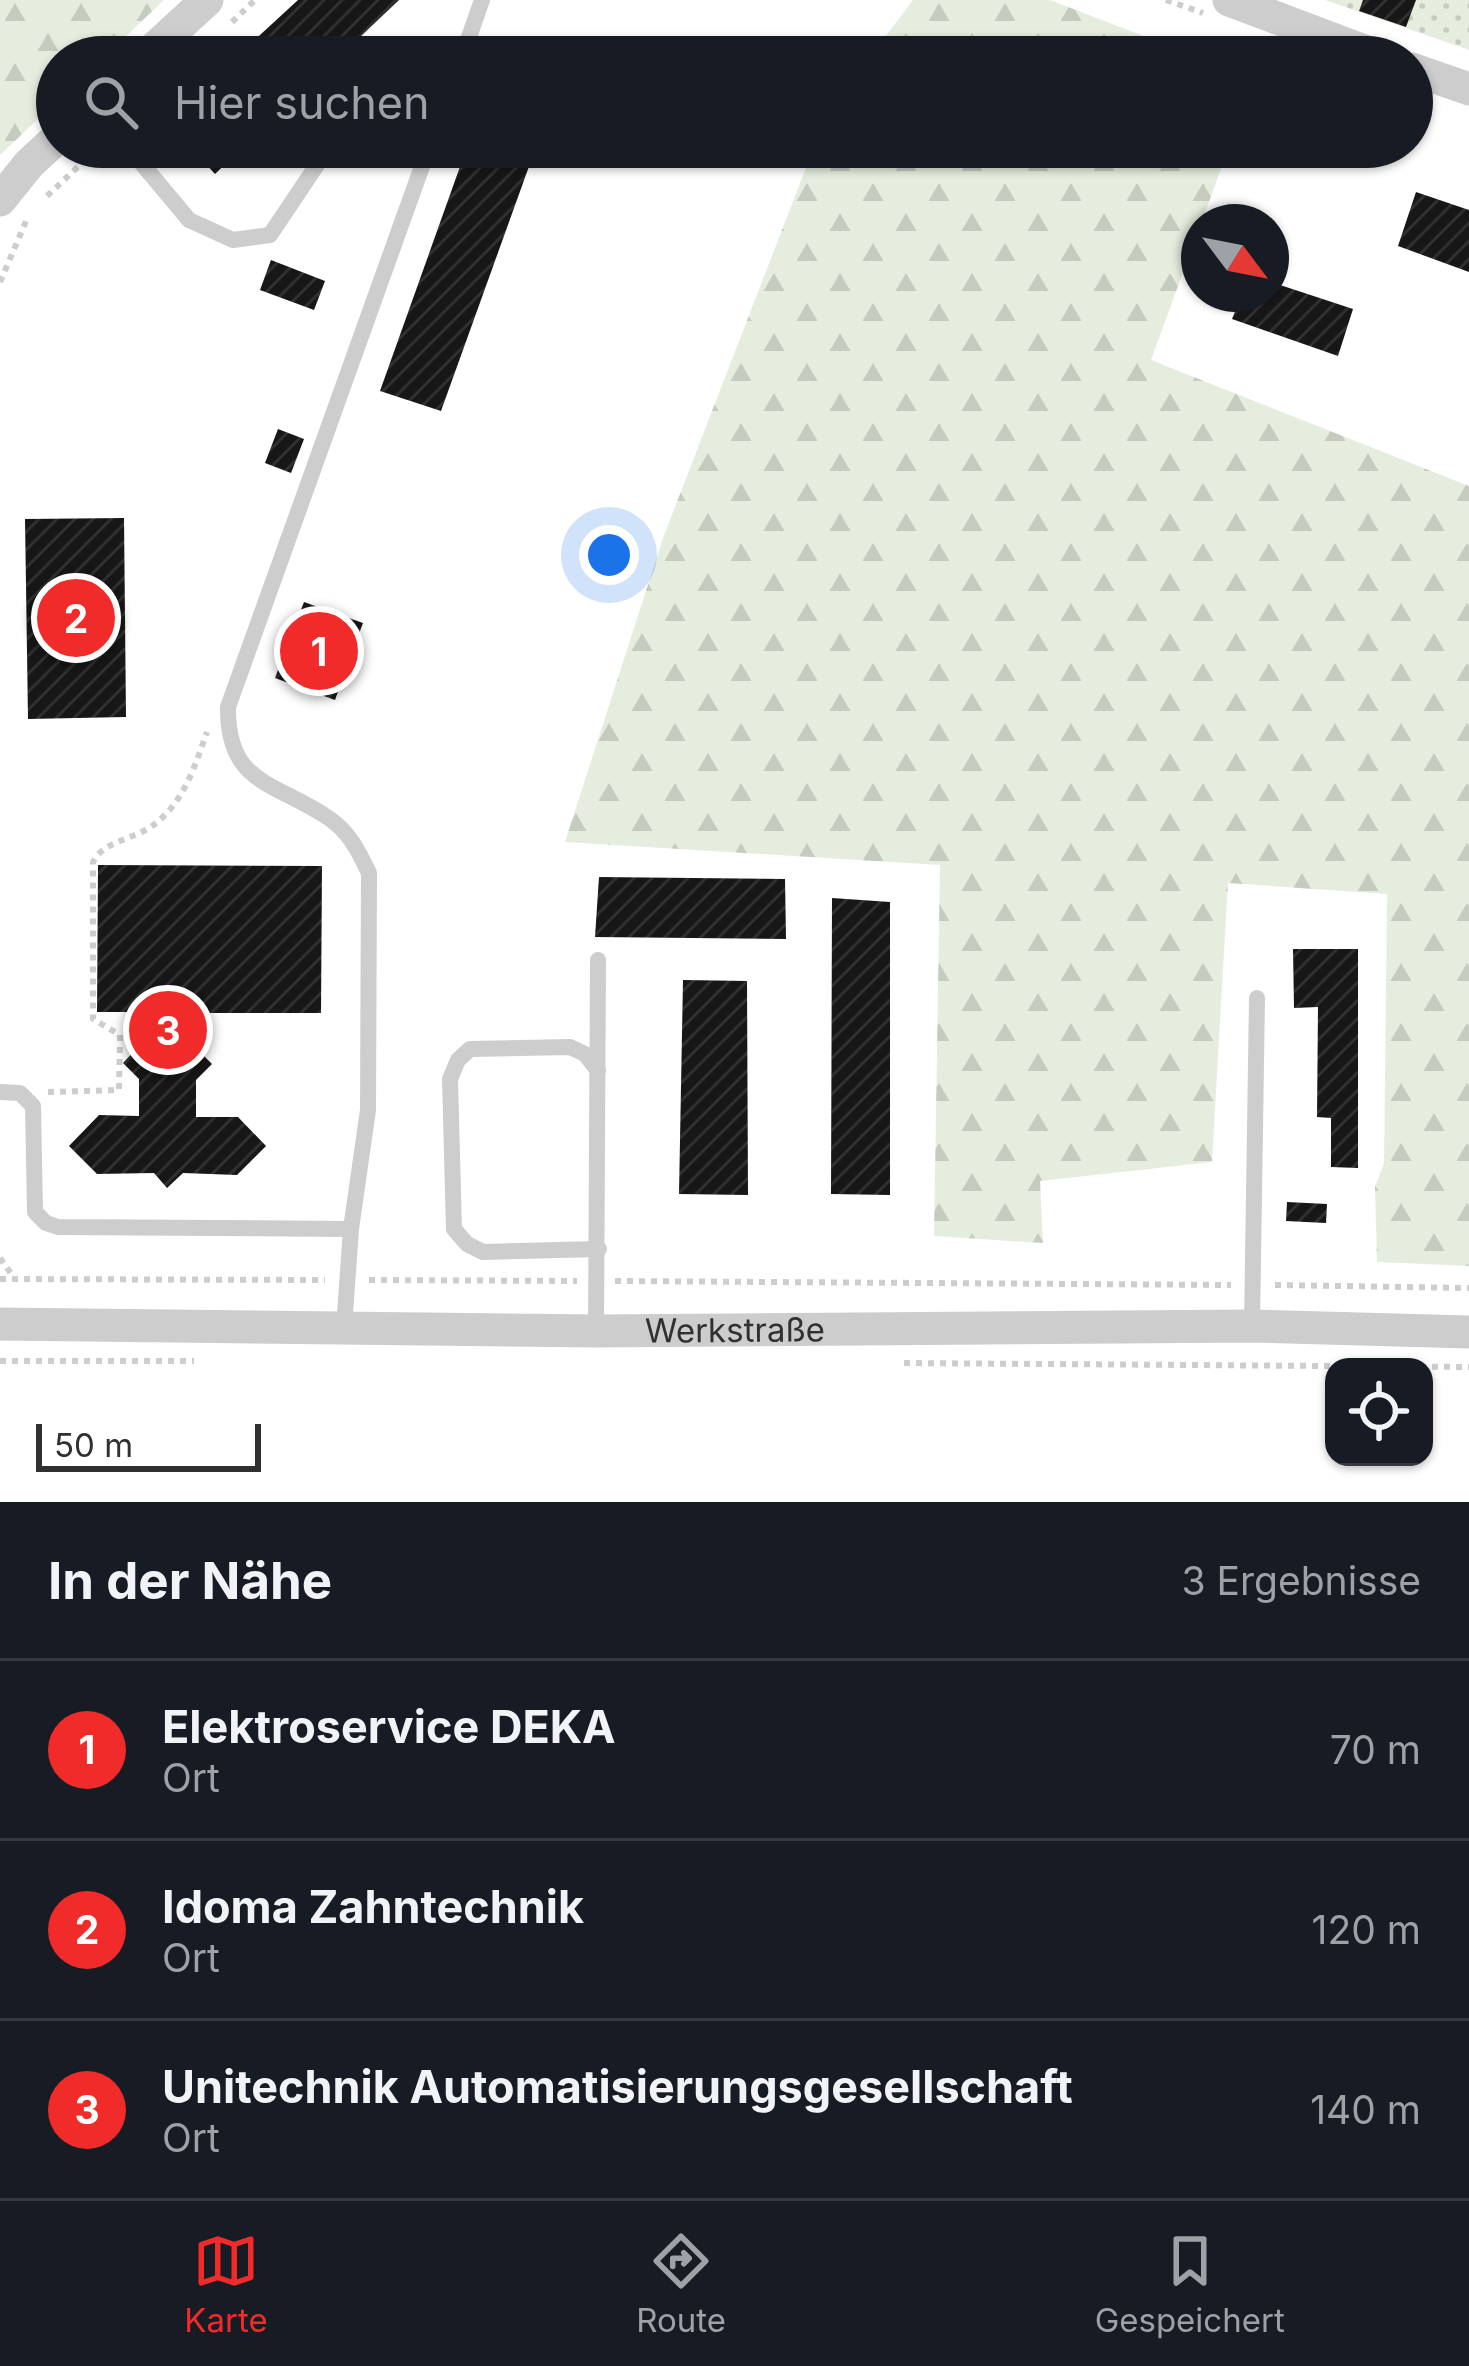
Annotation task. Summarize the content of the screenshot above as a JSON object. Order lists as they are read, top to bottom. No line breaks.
{"streets":{"street":["Werkstraße"]},"scale_bar":"50 m","north":"bottom right","page":{"search":"Hier suchen","pins":["2","1","3"],"scale":"50 m","heading":["In der Nähe","3 Ergebnisse"],"list":[{"mark":"1","name":"Elektroservice DEKA","note":"Ort","value":"70 m"},{"mark":"2","name":"Idoma Zahntechnik","note":"Ort","value":"120 m"},{"mark":"3","name":"Unitechnik Automatisierungsgesellschaft","note":"Ort","value":"140 m"}],"nav":["Karte","Route","Gespeichert"]}}
